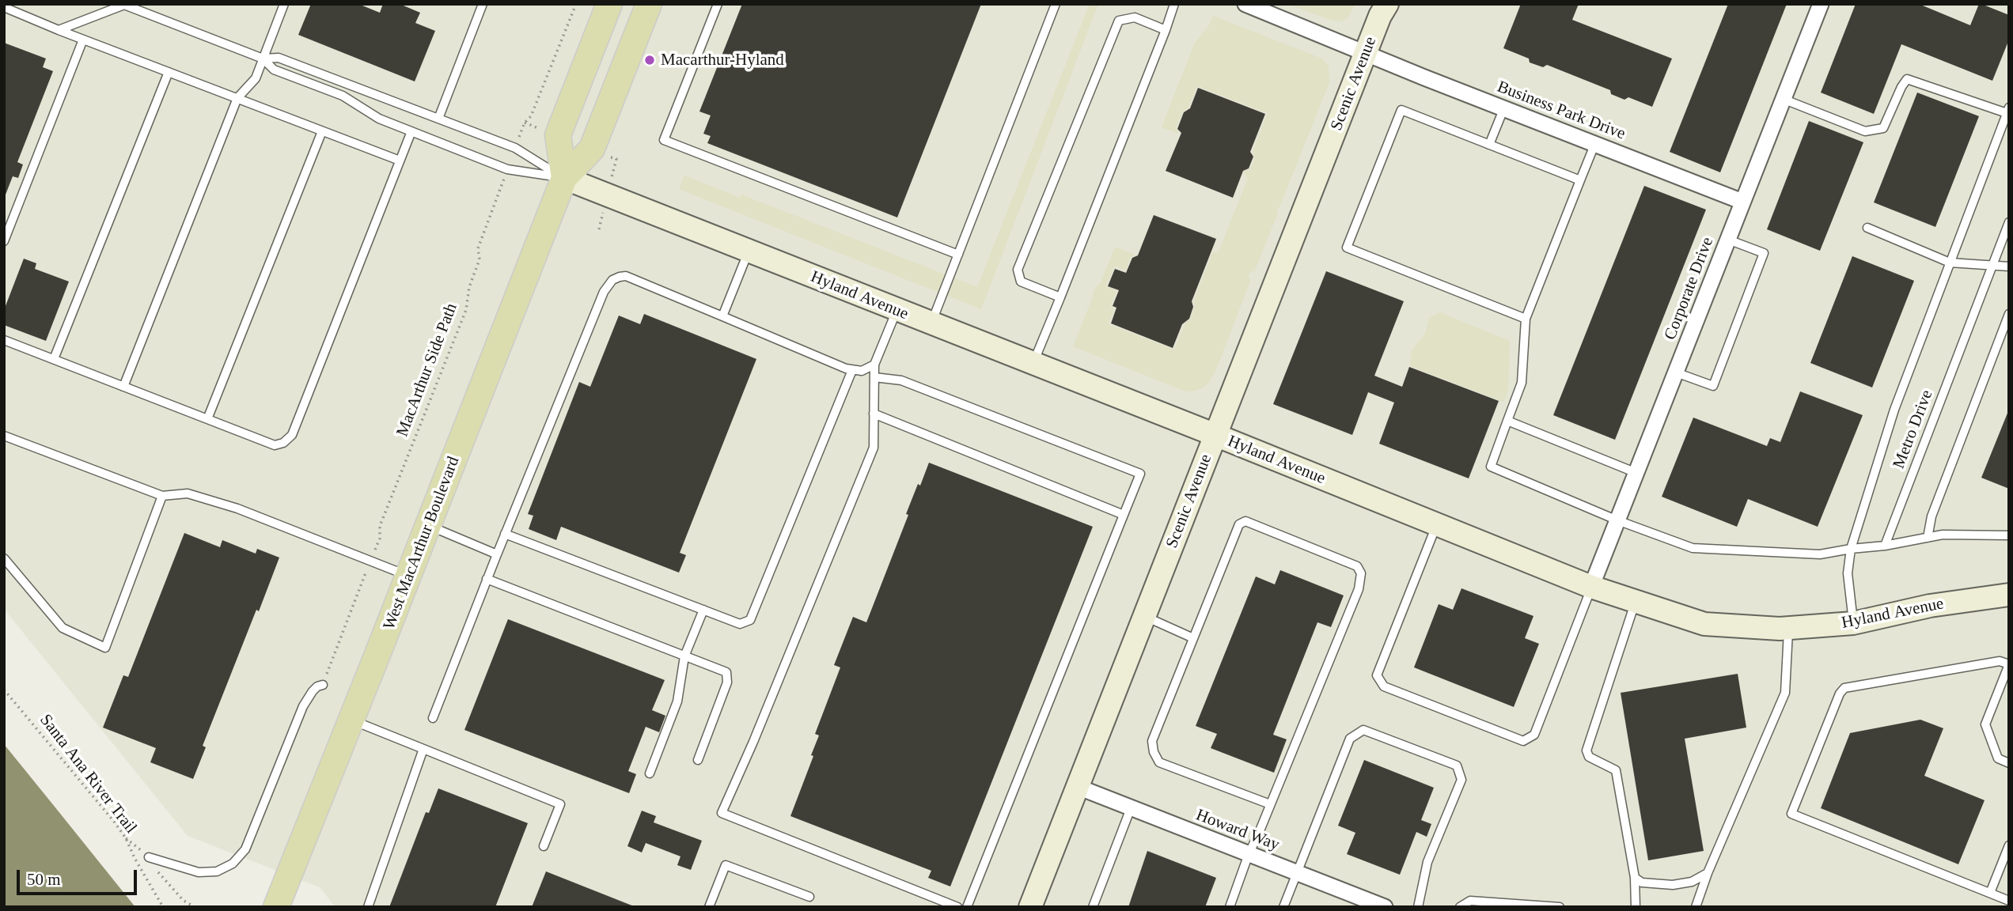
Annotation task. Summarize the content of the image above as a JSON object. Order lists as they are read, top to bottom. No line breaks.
{"streets":{"main road":["West MacArthur Boulevard"],"street":["Scenic Avenue","Business Park Drive","Corporate Drive","Hyland Avenue","Howard Way"],"lane":["Metro Drive"],"path":["MacArthur Side Path","Santa Ana River Trail"]},"crossings":[["Scenic Avenue","Business Park Drive"],["Scenic Avenue","Hyland Avenue"],["Scenic Avenue","Howard Way"],["Business Park Drive","Corporate Drive"],["Corporate Drive","Hyland Avenue"],["Hyland Avenue","West MacArthur Boulevard"]],"places":["Macarthur-Hyland"],"scale_bar":"50 m"}
